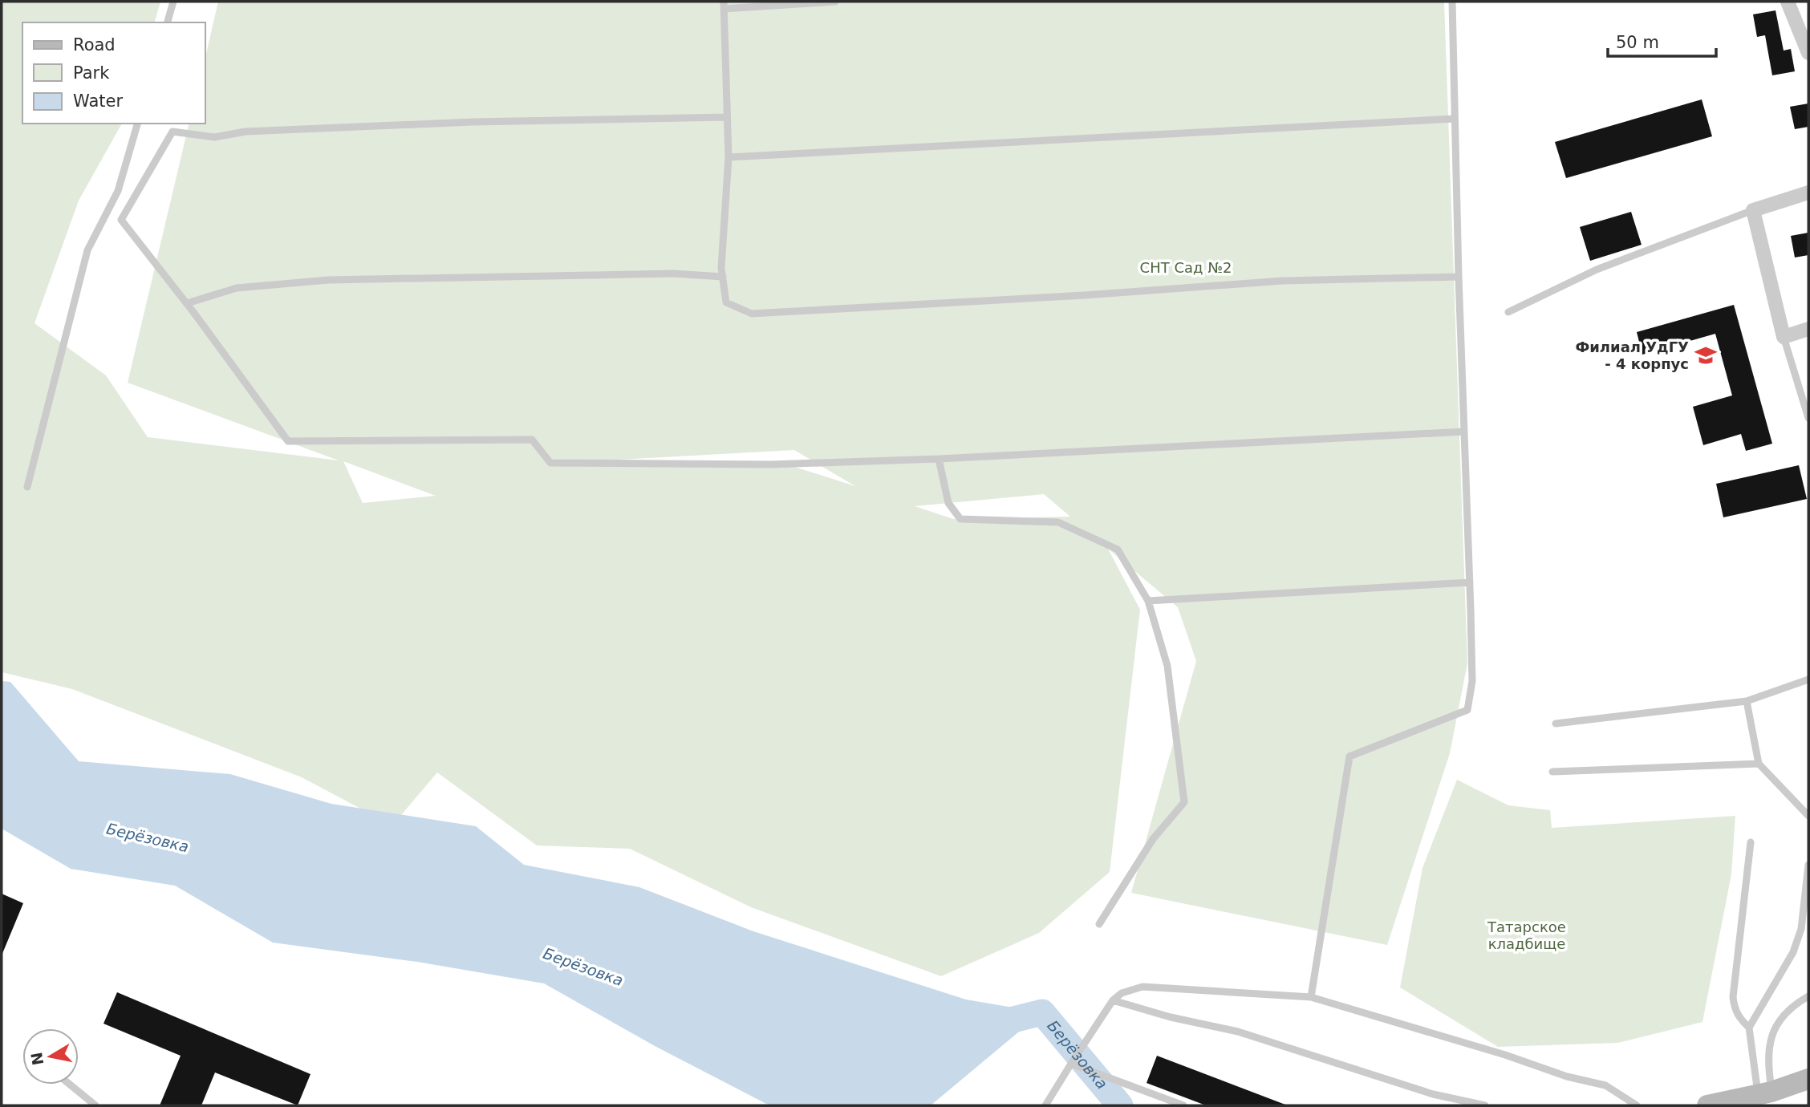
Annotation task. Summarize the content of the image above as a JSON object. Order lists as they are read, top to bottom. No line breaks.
{"water":["Берёзовка"],"parks":["СНТ Сад №2","Татарское кладбище"],"places":{"school or university":["Филиал УдГУ - 4 корпус"]},"legend":["Road","Park","Water"],"scale_bar":"50 m","north":"left"}
